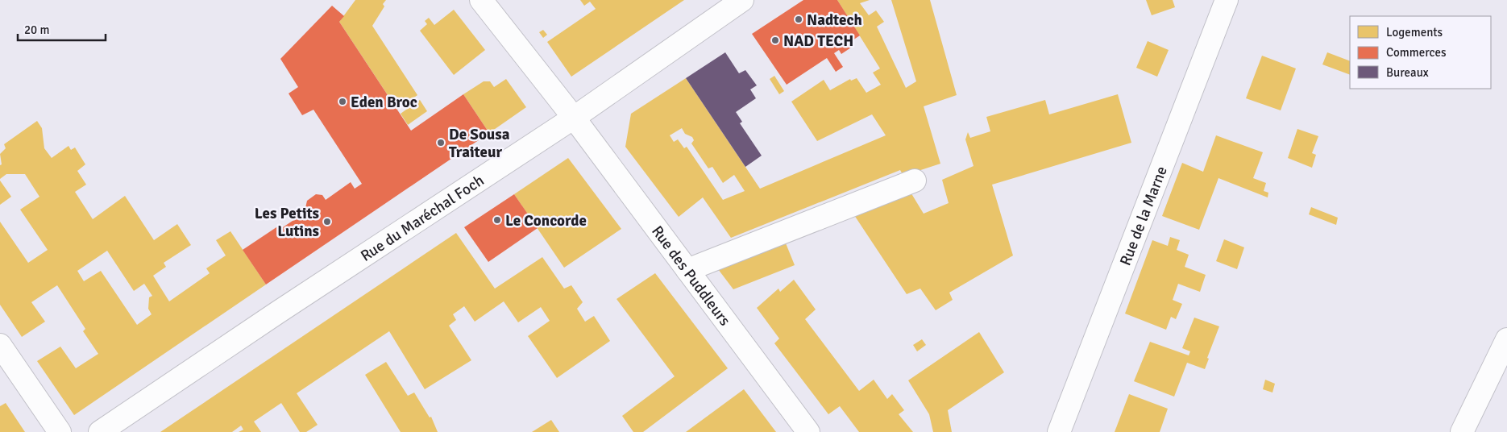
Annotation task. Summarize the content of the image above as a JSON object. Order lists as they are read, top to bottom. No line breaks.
{"streets":{"street":["Rue de la Marne","Rue du Maréchal Foch","Rue des Puddleurs"]},"crossings":[["Rue du Maréchal Foch","Rue des Puddleurs"]],"places":["Nadtech","NAD TECH","Eden Broc","De Sousa Traiteur","Le Concorde","Les Petits Lutins"],"legend":["Logements","Commerces","Bureaux"],"scale_bar":"20 m"}
